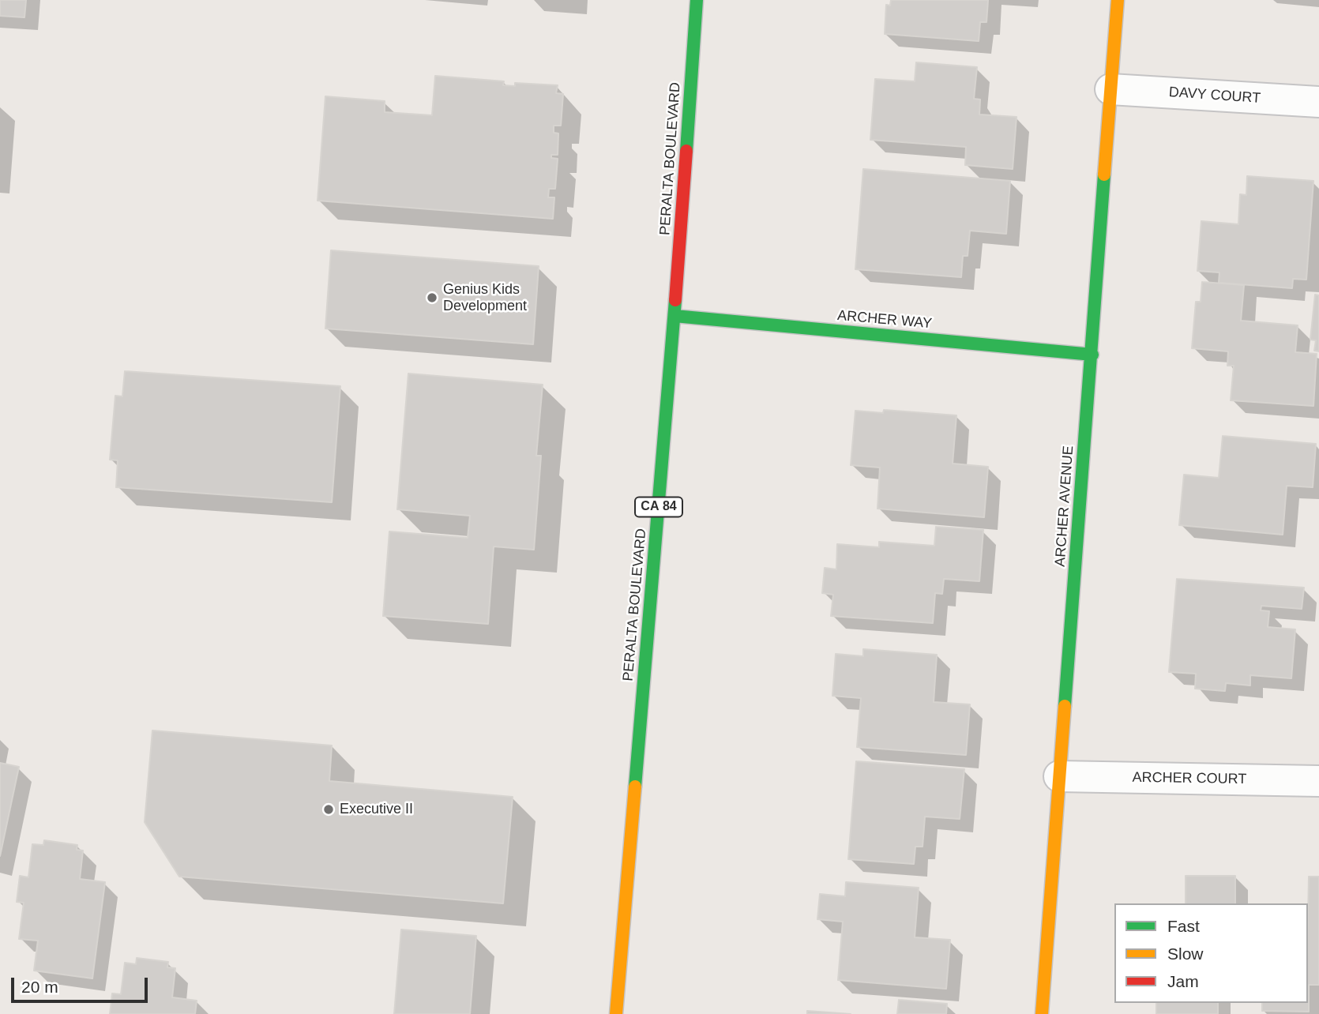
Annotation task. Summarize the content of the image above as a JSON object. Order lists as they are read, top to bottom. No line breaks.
{"streets":{"street":["DAVY COURT","PERALTA BOULEVARD","ARCHER WAY","ARCHER AVENUE","CA 84","ARCHER COURT"]},"crossings":[["DAVY COURT","ARCHER AVENUE"],["PERALTA BOULEVARD","ARCHER WAY"],["ARCHER WAY","ARCHER AVENUE"],["ARCHER AVENUE","ARCHER COURT"]],"places":["Genius Kids Development","Executive II"],"legend":["Fast","Slow","Jam"],"scale_bar":"20 m"}
